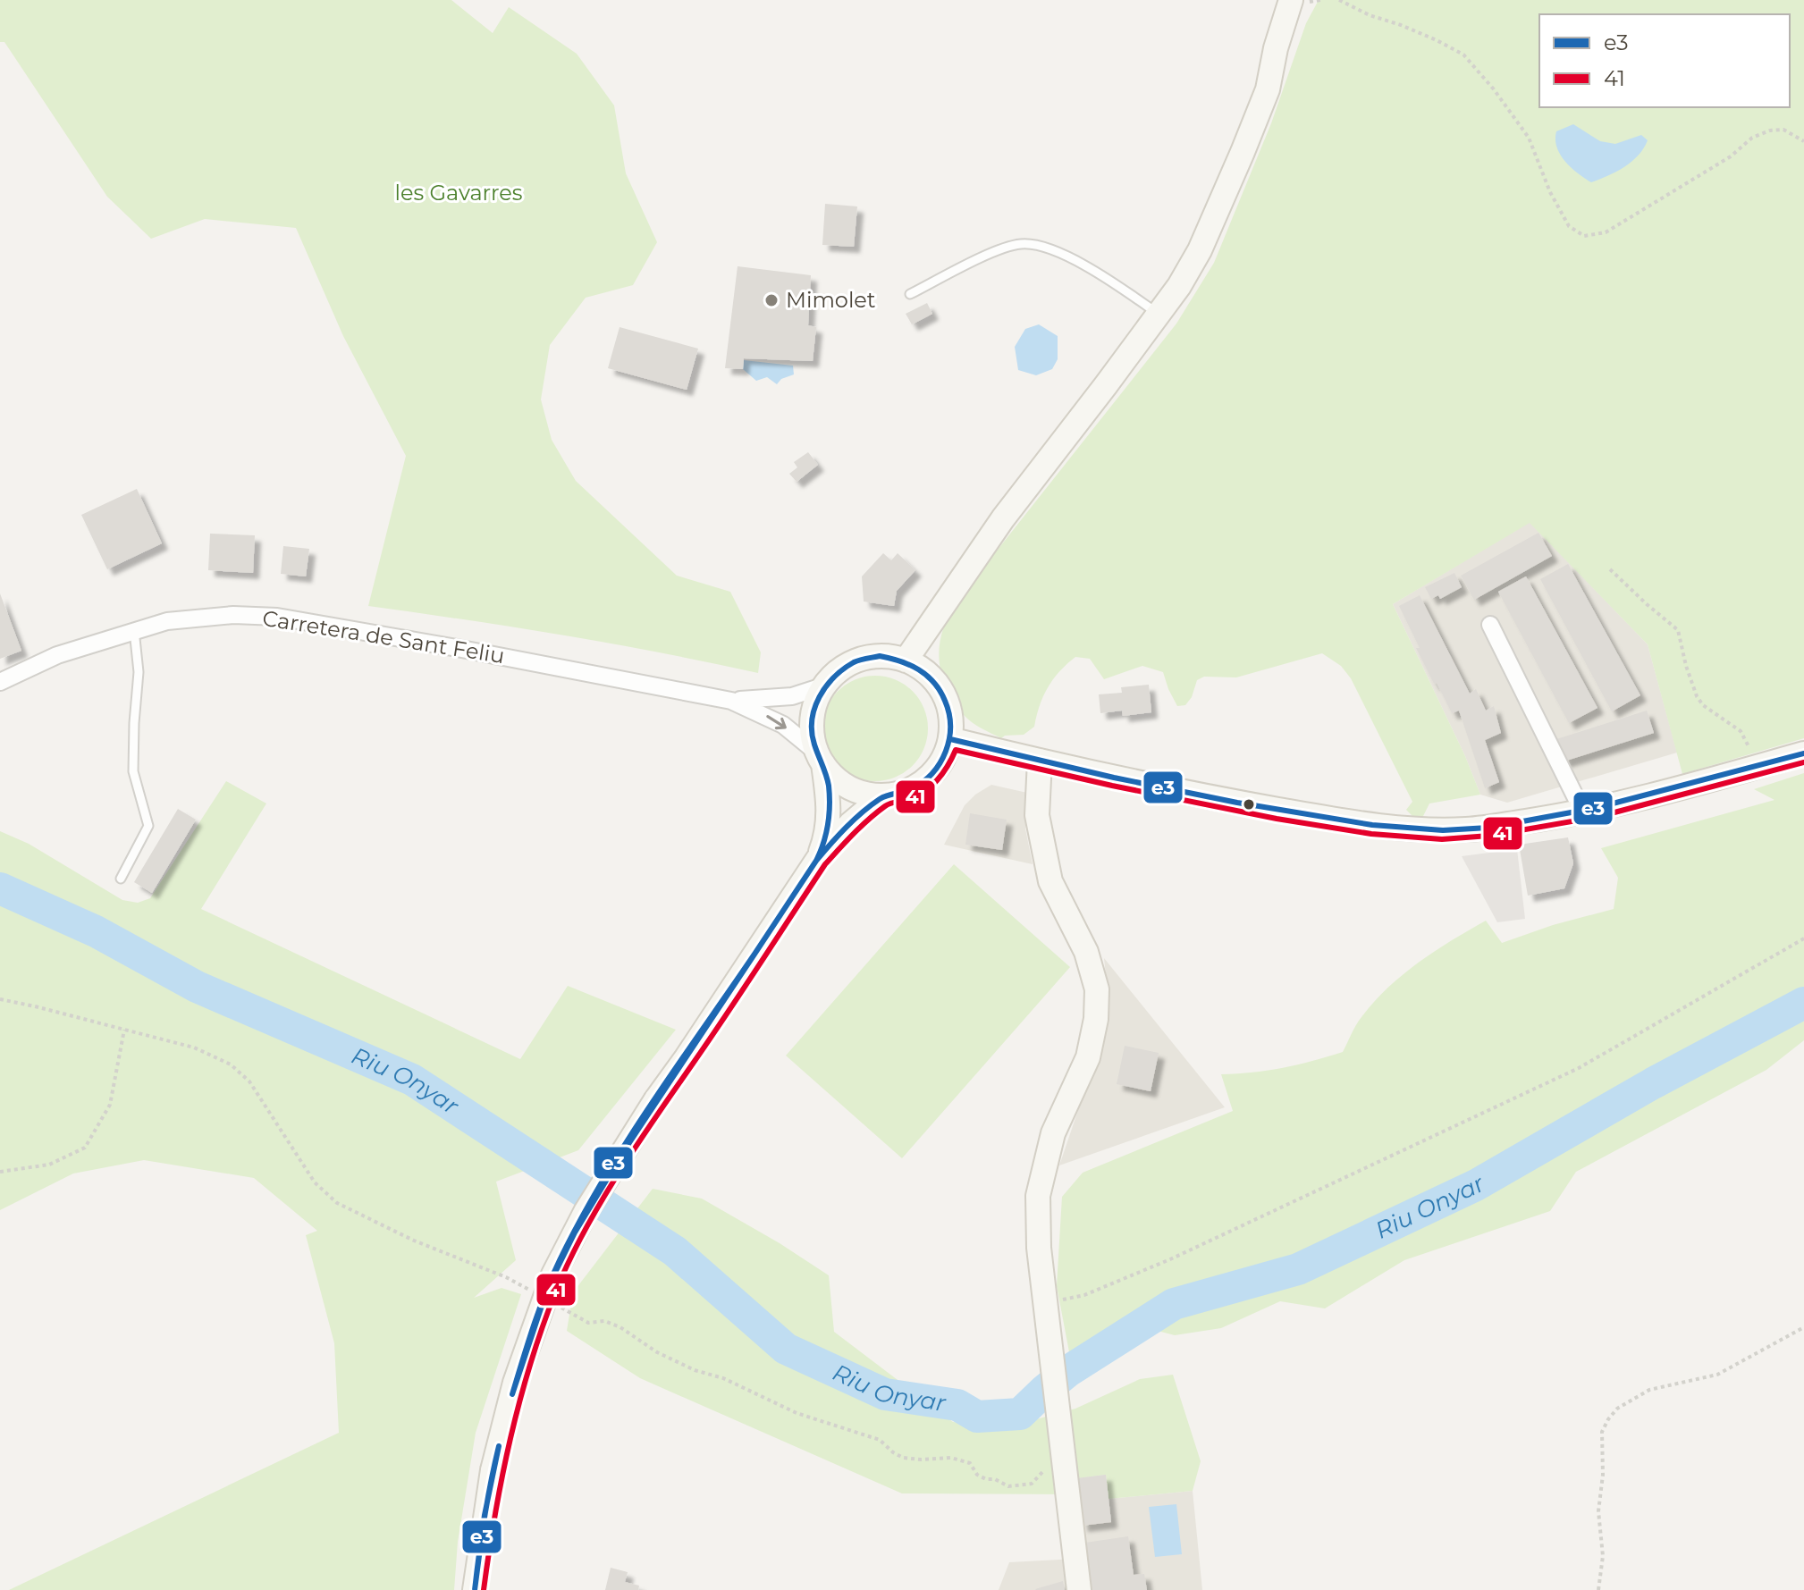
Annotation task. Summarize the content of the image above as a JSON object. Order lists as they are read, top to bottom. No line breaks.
{"streets":{"street":["Carretera de Sant Feliu"]},"water":["Riu Onyar"],"parks":["les Gavarres"],"places":["Mimolet"],"lines":["transit line e3","transit line 41"],"legend":["e3","41"]}
